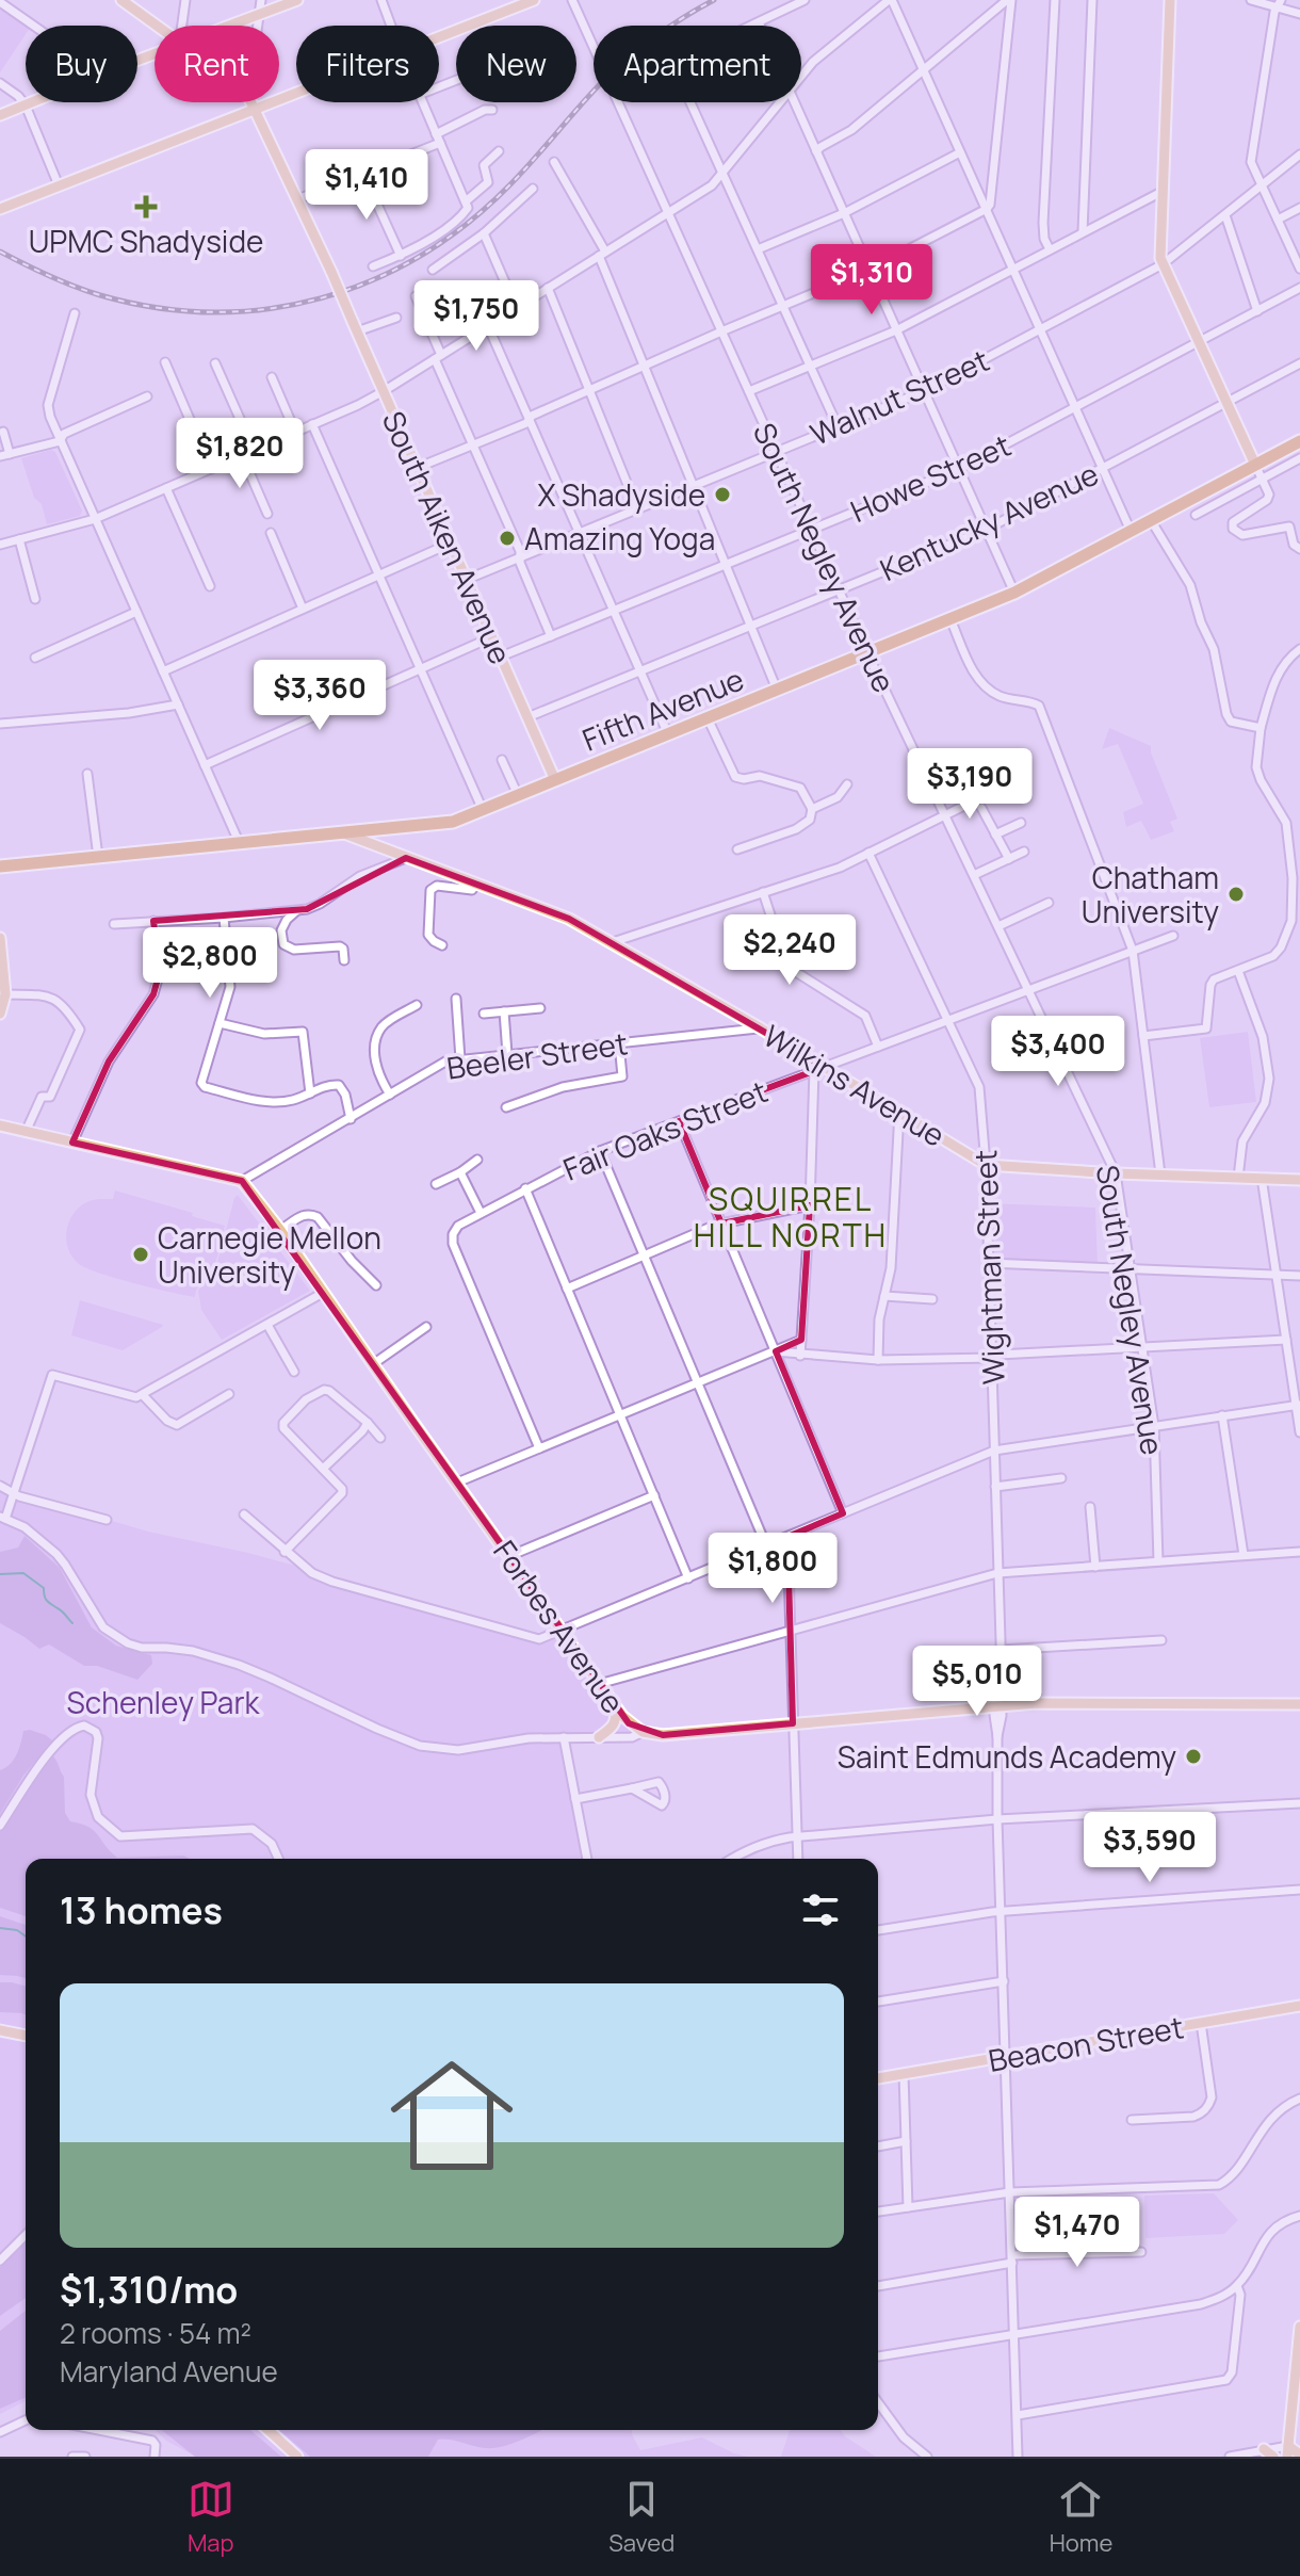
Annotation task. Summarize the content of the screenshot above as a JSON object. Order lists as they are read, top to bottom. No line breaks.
{"streets":{"highway":["Fifth Avenue"],"main road":["South Aiken Avenue","Wilkins Avenue","Forbes Avenue","Beacon Street"],"street":["Walnut Street","Howe Street","Kentucky Avenue","South Negley Avenue","Beeler Street","Fair Oaks Street","Wightman Street"]},"crossings":[["Walnut Street","South Aiken Avenue"],["Walnut Street","South Negley Avenue"],["Howe Street","South Aiken Avenue"],["Howe Street","South Negley Avenue"],["Kentucky Avenue","South Aiken Avenue"],["Kentucky Avenue","South Negley Avenue"],["South Aiken Avenue","Fifth Avenue"],["South Negley Avenue","Fifth Avenue"],["South Negley Avenue","Wilkins Avenue"],["South Negley Avenue","Fair Oaks Street"],["Fifth Avenue","Wilkins Avenue"],["Beeler Street","Wilkins Avenue"],["Beeler Street","Forbes Avenue"],["Wilkins Avenue","Fair Oaks Street"],["Wilkins Avenue","Wightman Street"],["Fair Oaks Street","Wightman Street"],["Wightman Street","Forbes Avenue"],["Wightman Street","Beacon Street"]],"districts":["SQUIRREL HILL NORTH"],"parks":["Schenley Park"],"places":{"health":["UPMC Shadyside"],"other":["X Shadyside","Amazing Yoga","Chatham University","Carnegie Mellon University","Saint Edmunds Academy"]},"page":{"chip":["Buy","Rent","Filters","New","Apartment"],"price":["$1,410","$1,310","$1,750","$1,820","$3,360","$3,190","$2,240","$2,800","$3,400","$1,800","$5,010","$3,590","$1,470"],"heading":"13 homes","list":[{"name":"$1,310/mo","note":"2 rooms · 54 m² · Maryland Avenue"}],"tabs":["Map","Saved","Home"]}}
